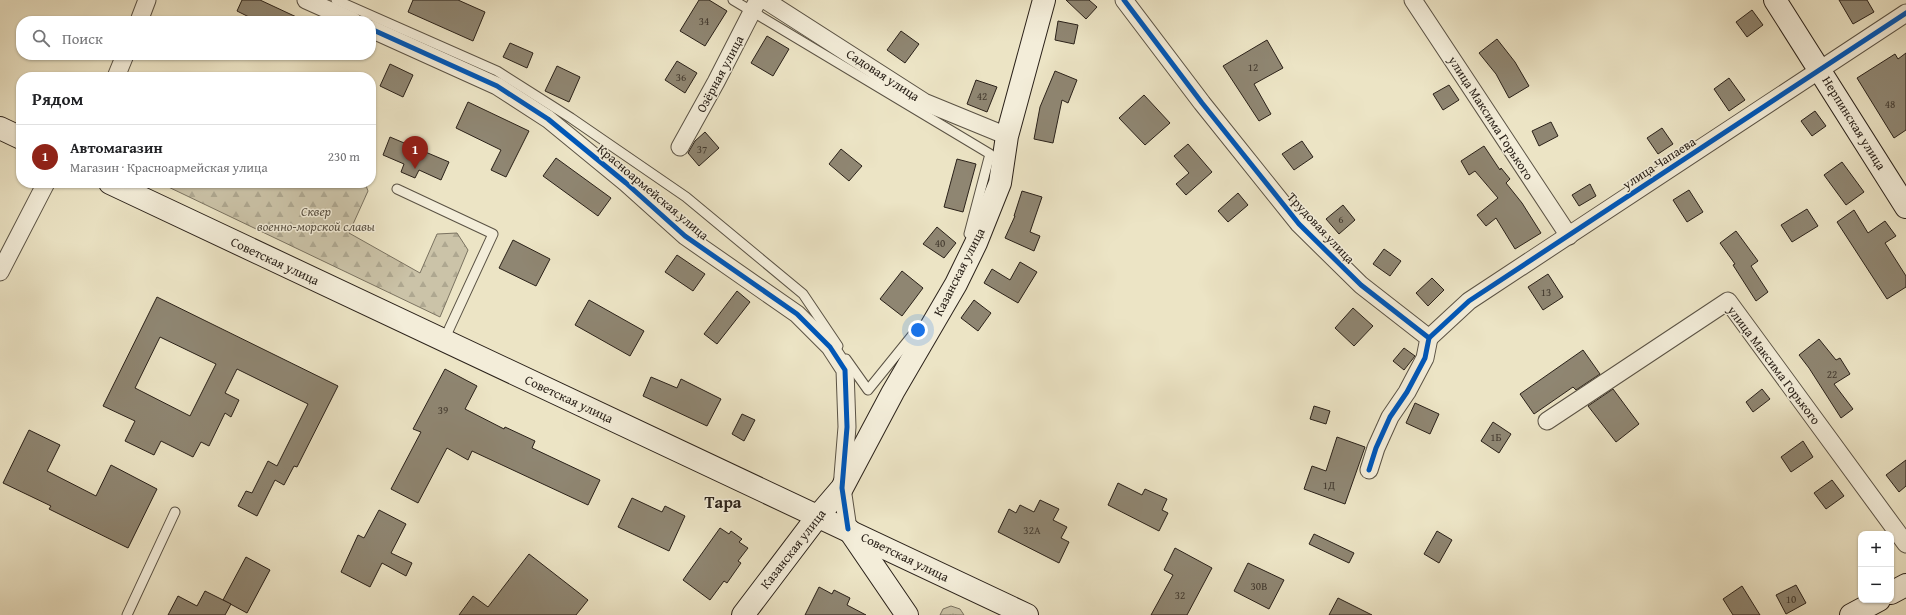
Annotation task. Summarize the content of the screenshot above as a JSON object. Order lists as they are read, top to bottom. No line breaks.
{"streets":{"main road":["Нерпинская улица","Советская улица","Казанская улица"],"street":["Озёрная улица","Садовая улица","улица Максима Горького","улица Чапаева","Красноармейская улица","Трудовая улица"]},"crossings":[["Садовая улица","Казанская улица"],["улица Максима Горького","улица Чапаева"],["Нерпинская улица","улица Чапаева"],["улица Чапаева","Трудовая улица"],["Красноармейская улица","Советская улица"],["Красноармейская улица","Казанская улица"],["Советская улица","Казанская улица"]],"districts":["Тара"],"parks":["Сквер военно-морской славы"],"house_numbers":["34","12","36","42","48","37","6","40","13","22","39","1Б","1Д","32А","30В","32","10"],"page":{"search":"Поиск","heading":"Рядом","list":[{"mark":"1","name":"Автомагазин","note":"Магазин · Красноармейская улица","value":"230 m"}],"pins":"1","map_buttons":["+","−"]}}
